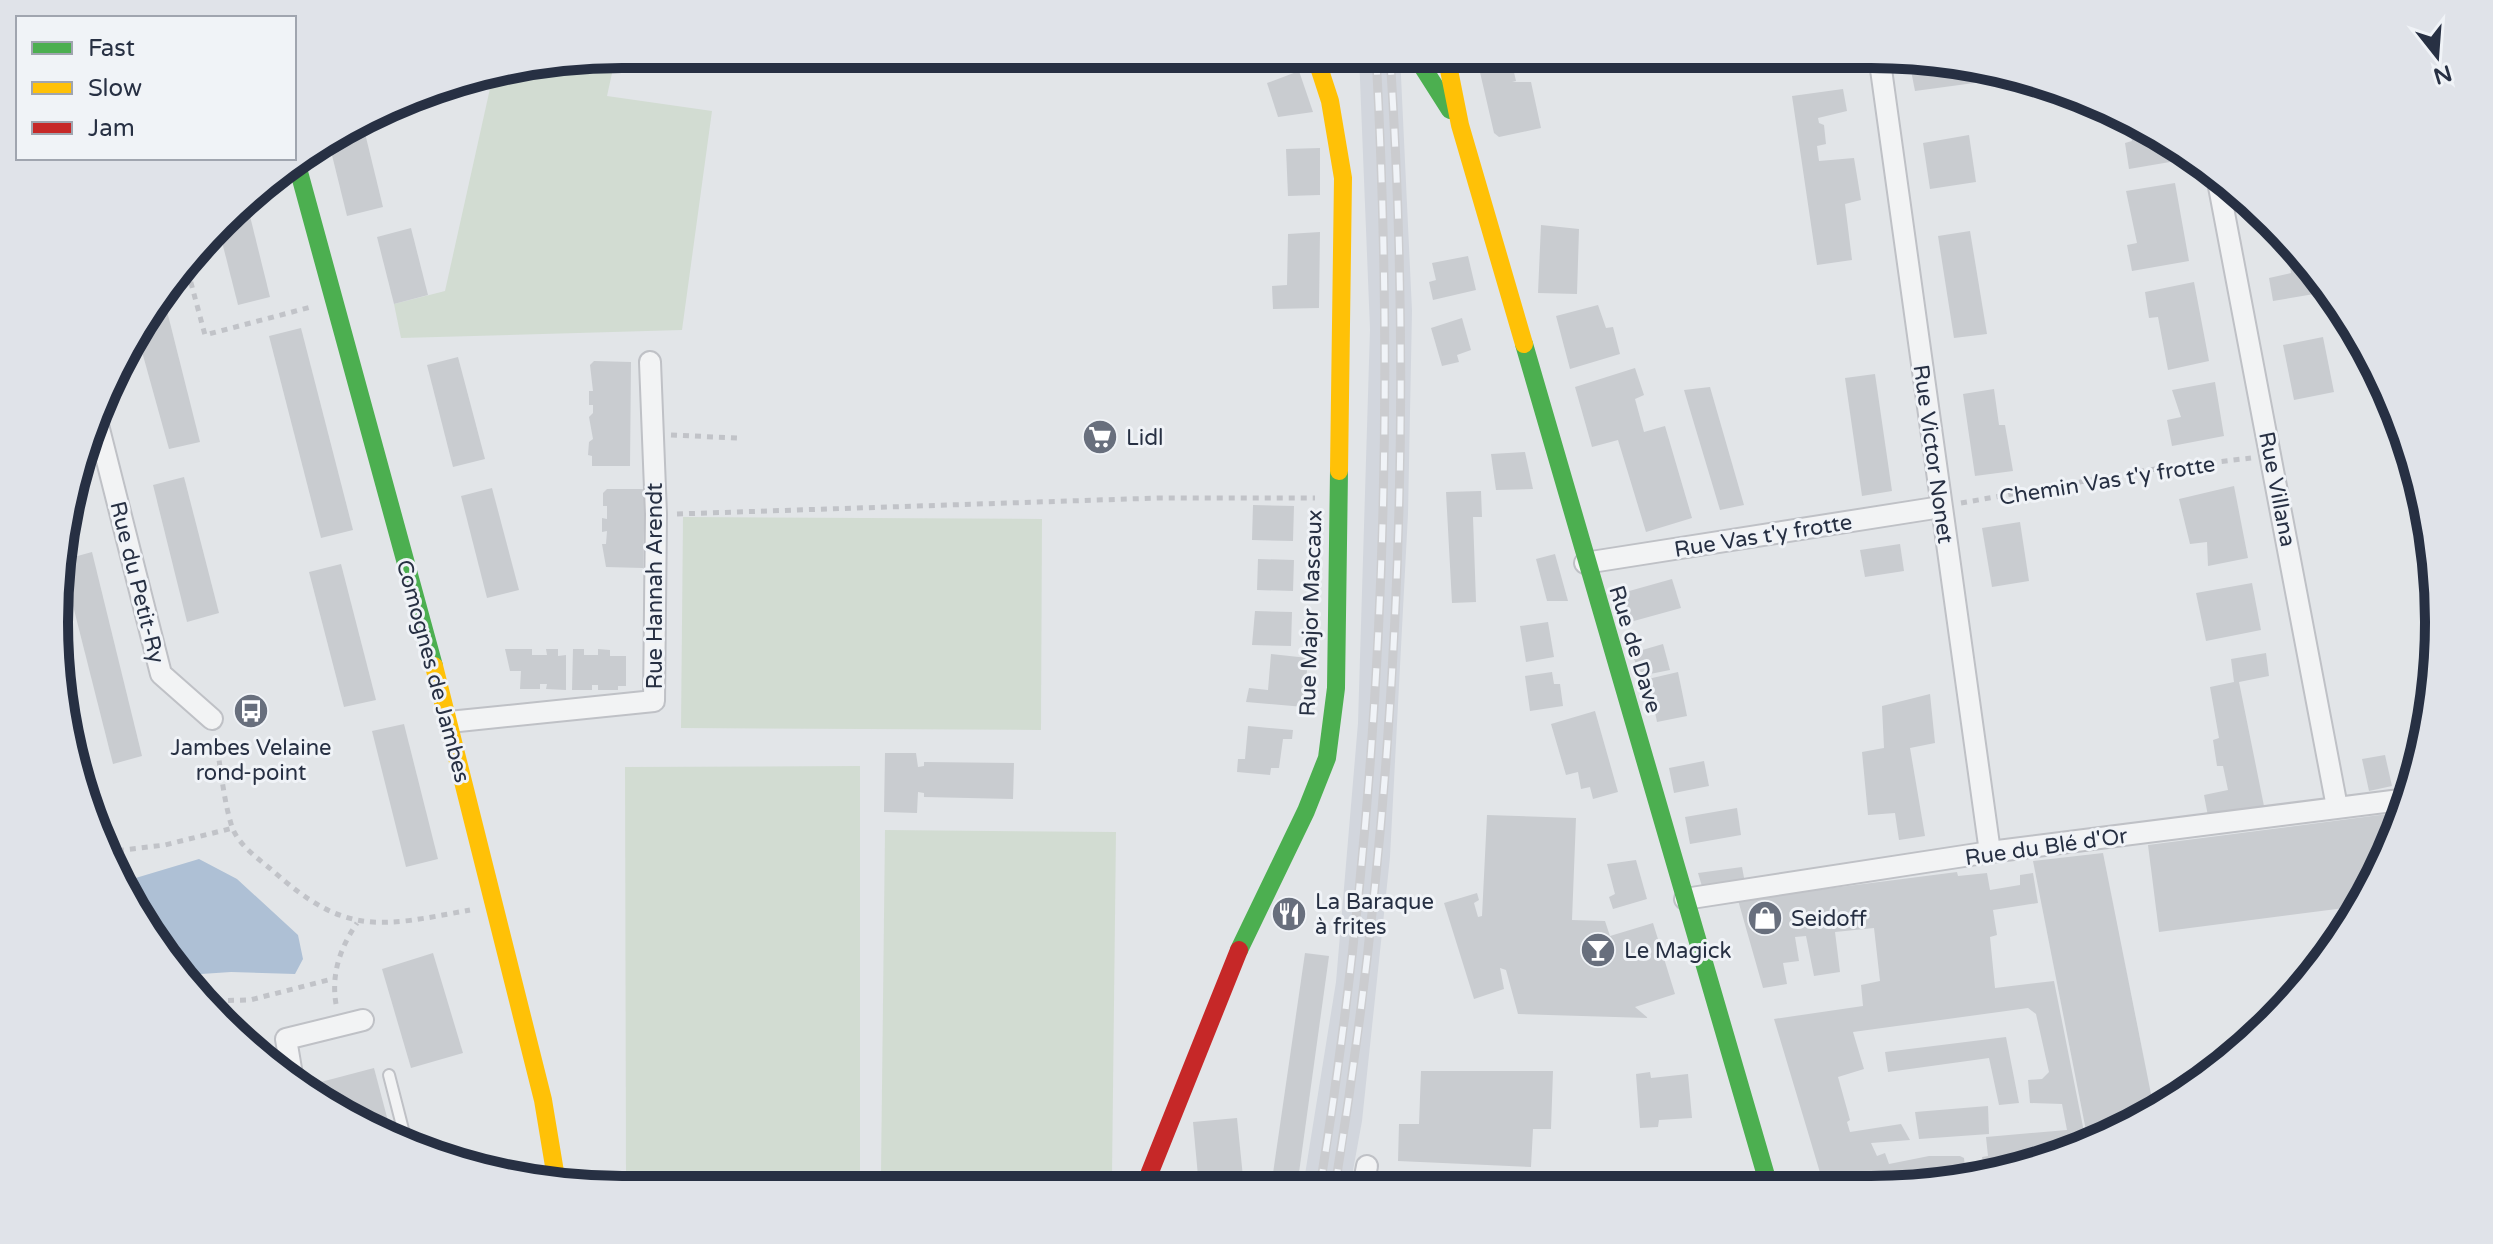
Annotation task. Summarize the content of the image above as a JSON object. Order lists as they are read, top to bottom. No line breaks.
{"streets":{"street":["Rue Victor Nonet","Rue Villana","Rue Vas t'y frotte","Rue du Petit-Ry","Rue Hannah Arendt","Rue Major Mascaux","Rue de Dave","Comognes de Jambes","Rue du Blé d'Or"],"path":["Chemin Vas t'y frotte"]},"crossings":[["Rue Victor Nonet","Chemin Vas t'y frotte"],["Rue Victor Nonet","Rue Vas t'y frotte"],["Rue Victor Nonet","Rue du Blé d'Or"],["Chemin Vas t'y frotte","Rue Villana"],["Chemin Vas t'y frotte","Rue Vas t'y frotte"],["Rue Villana","Rue du Blé d'Or"],["Rue Vas t'y frotte","Rue de Dave"],["Rue Hannah Arendt","Comognes de Jambes"],["Rue de Dave","Rue du Blé d'Or"]],"places":{"supermarket":["Lidl"],"bus stop":["Jambes Velaine rond-point"],"restaurant":["La Baraque à frites"],"shop":["Seidoff"],"bar":["Le Magick"]},"legend":["Fast","Slow","Jam"],"north":"bottom"}
